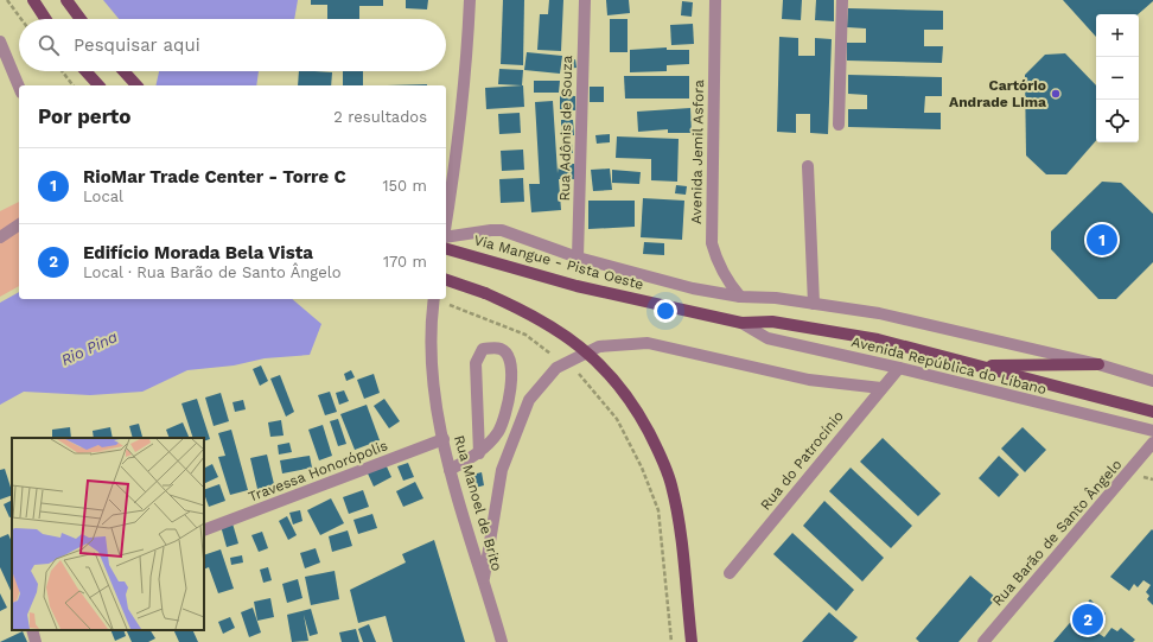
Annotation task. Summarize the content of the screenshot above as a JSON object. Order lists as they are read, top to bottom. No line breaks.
{"streets":{"main road":["Via Mangue - Pista Oeste","Avenida República do Líbano"],"street":["Rua Adônis de Souza","Avenida Jemil Asfora","Rua do Patrocínio","Travessa Honorópolis","Rua Manoel de Brito","Rua Barão de Santo Ângelo"]},"crossings":[["Via Mangue - Pista Oeste","Avenida República do Líbano"],["Avenida República do Líbano","Rua do Patrocínio"],["Travessa Honorópolis","Rua Manoel de Brito"]],"water":["Rio Pina"],"places":["Cartório Andrade Lima"],"page":{"map_buttons":["+","−"],"search":"Pesquisar aqui","heading":["Por perto","2 resultados"],"list":[{"mark":"1","name":"RioMar Trade Center - Torre C","note":"Local","value":"150 m"},{"mark":"2","name":"Edifício Morada Bela Vista","note":"Local · Rua Barão de Santo Ângelo","value":"170 m"}],"pins":["1","2"]}}
